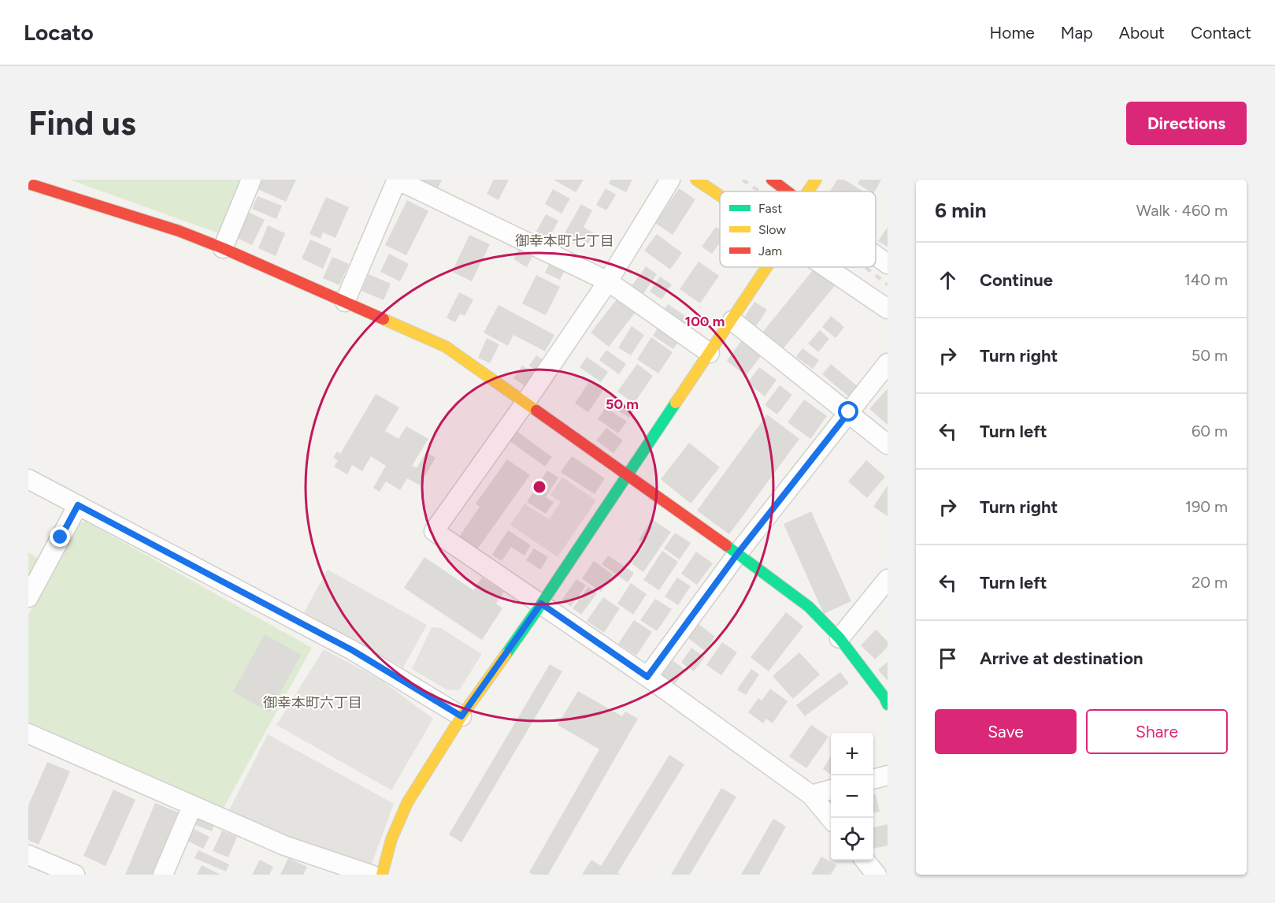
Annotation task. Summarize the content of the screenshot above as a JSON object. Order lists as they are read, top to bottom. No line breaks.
{"districts":["御幸本町七丁目","御幸本町六丁目"],"legend":["Fast","Slow","Jam"],"page":{"header":"Locato","nav":["Home","Map","About","Contact"],"buttons":["Directions",["Save","Share"]],"title":"Find us","heading":["6 min","Walk · 460 m"],"list":[["Continue","140 m"],["Turn right","50 m"],["Turn left","60 m"],["Turn right","190 m"],["Turn left","20 m"],"Arrive at destination"],"map_buttons":["+","−"]},"rings":["100 m","50 m"]}
